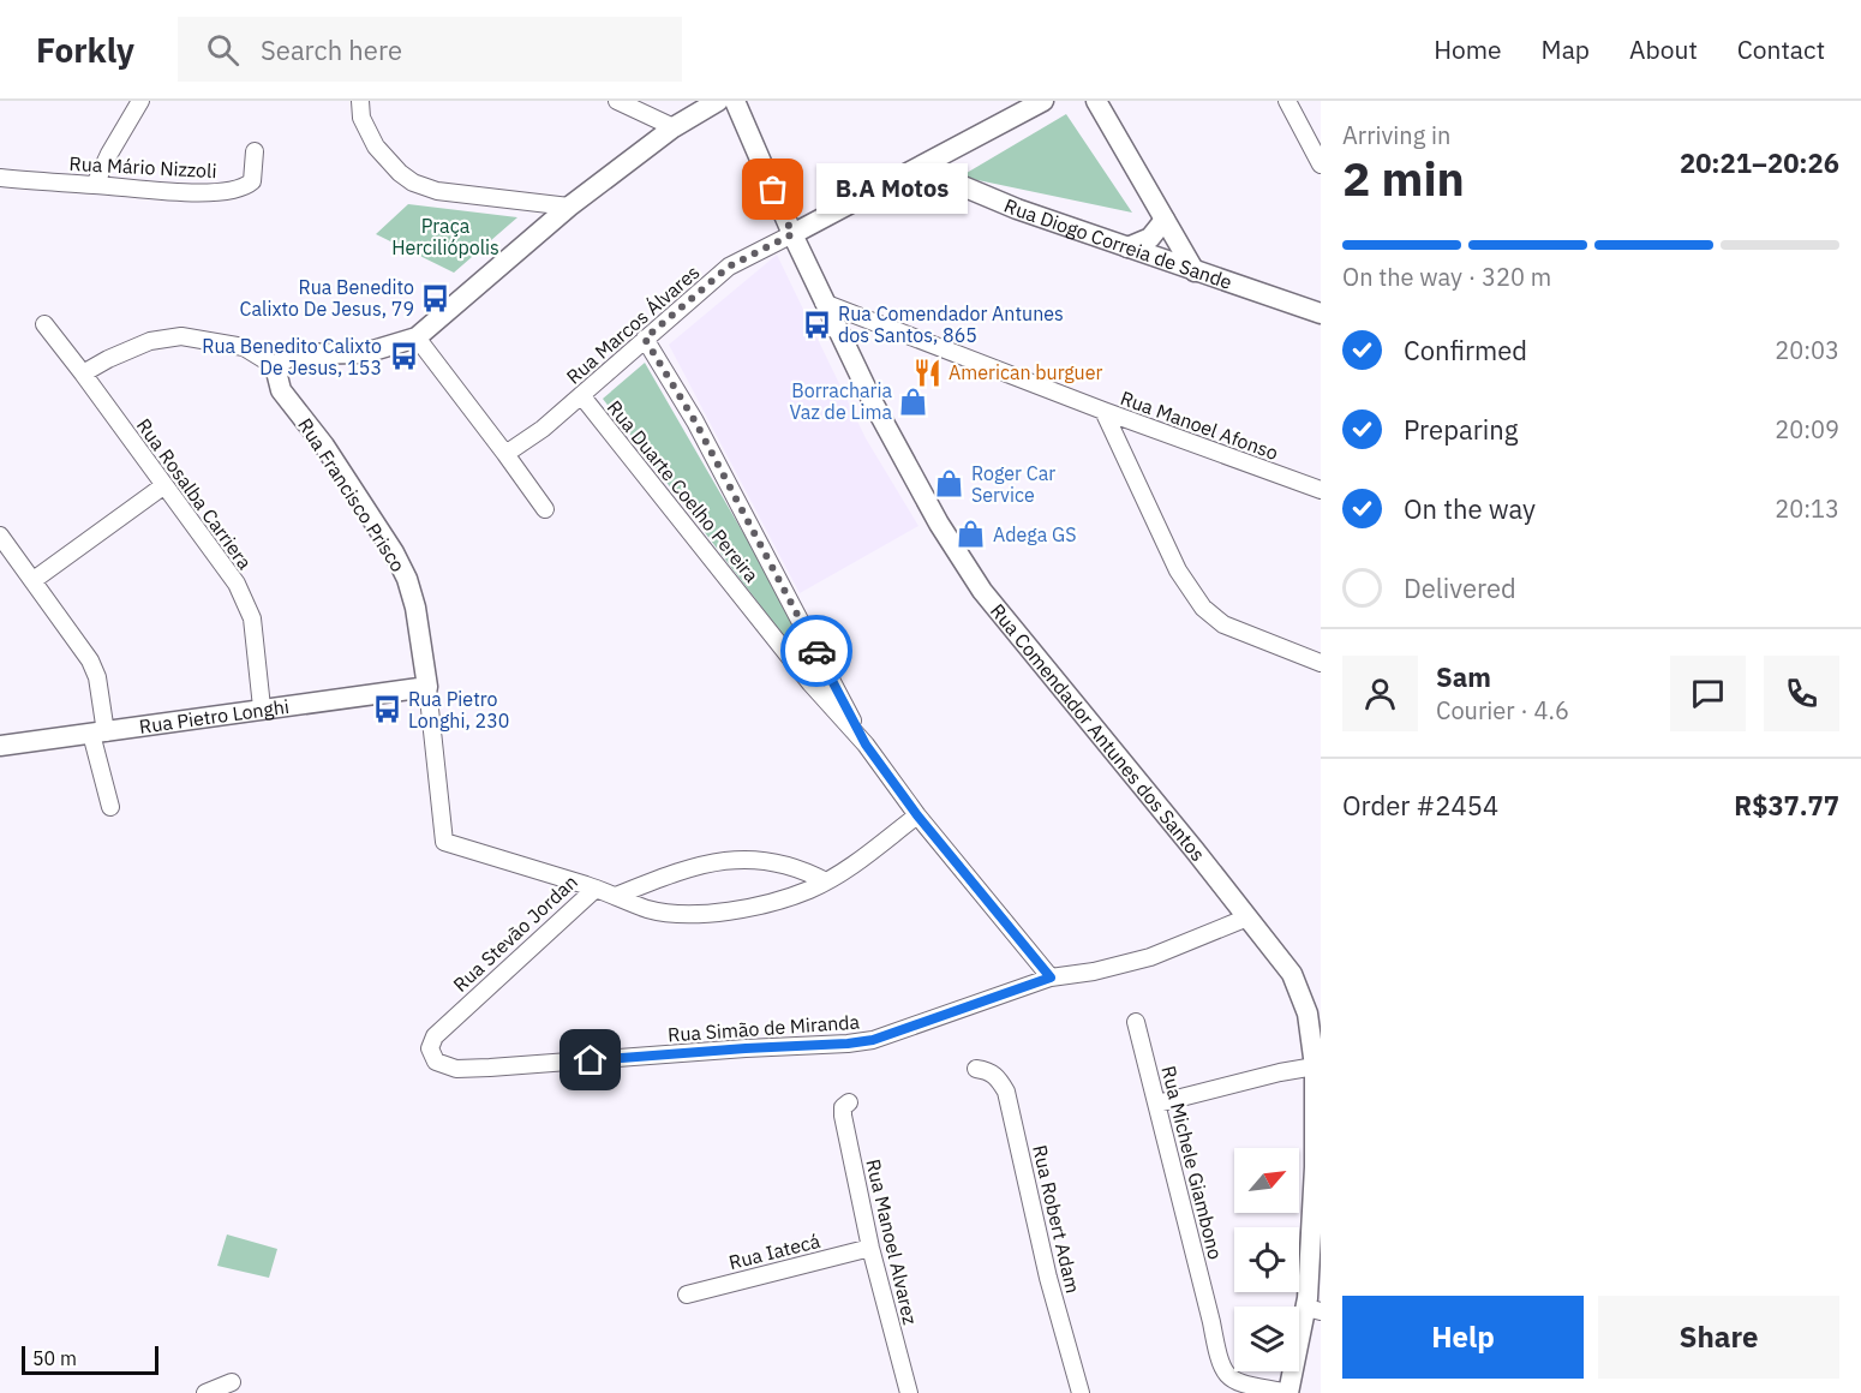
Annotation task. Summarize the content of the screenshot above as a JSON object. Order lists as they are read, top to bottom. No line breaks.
{"streets":{"street":["Rua Mário Nizzoli","Rua Diogo Correia de Sande","Rua Marcos Álvares","Rua Manoel Afonso","Rua Duarte Coelho Pereira","Rua Rosalba Carriera","Rua Francisco Prisco","Rua Pietro Longhi","Rua Comendador Antunes dos Santos","Rua Stevão Jordan","Rua Simão de Miranda","Rua Michele Giambono","Rua Robert Adam","Rua Manoel Alvarez","Rua Iatecá"]},"crossings":[["Rua Marcos Álvares","Rua Duarte Coelho Pereira"],["Rua Marcos Álvares","Rua Comendador Antunes dos Santos"],["Rua Manoel Afonso","Rua Comendador Antunes dos Santos"],["Rua Duarte Coelho Pereira","Rua Simão de Miranda"],["Rua Rosalba Carriera","Rua Pietro Longhi"],["Rua Francisco Prisco","Rua Pietro Longhi"],["Rua Francisco Prisco","Rua Stevão Jordan"],["Rua Comendador Antunes dos Santos","Rua Simão de Miranda"],["Rua Comendador Antunes dos Santos","Rua Michele Giambono"],["Rua Stevão Jordan","Rua Simão de Miranda"],["Rua Manoel Alvarez","Rua Iatecá"]],"parks":["Praça Herciliópolis"],"places":{"other":["B.A Motos"],"bus stop":["Rua Benedito Calixto De Jesus, 79","Rua Comendador Antunes dos Santos, 865","Rua Benedito Calixto De Jesus, 153","Rua Pietro Longhi, 230"],"restaurant":["American burguer"],"shop":["Borracharia Vaz de Lima","Roger Car Service","Adega GS"]},"scale_bar":"50 m","north":"top right","page":{"header":"Forkly","search":"Search here","nav":["Home","Map","About","Contact"],"heading":["2 min","Arriving in","20:21–20:26"],"panel":["Sam","Courier · 4.6","Order #2454","R$37.77"],"bubble":"B.A Motos","bar":"On the way · 320 m","list":[["Confirmed","20:03"],["Preparing","20:09"],["On the way","20:13"],"Delivered"],"buttons":["Help","Share"],"scale":"50 m"}}
